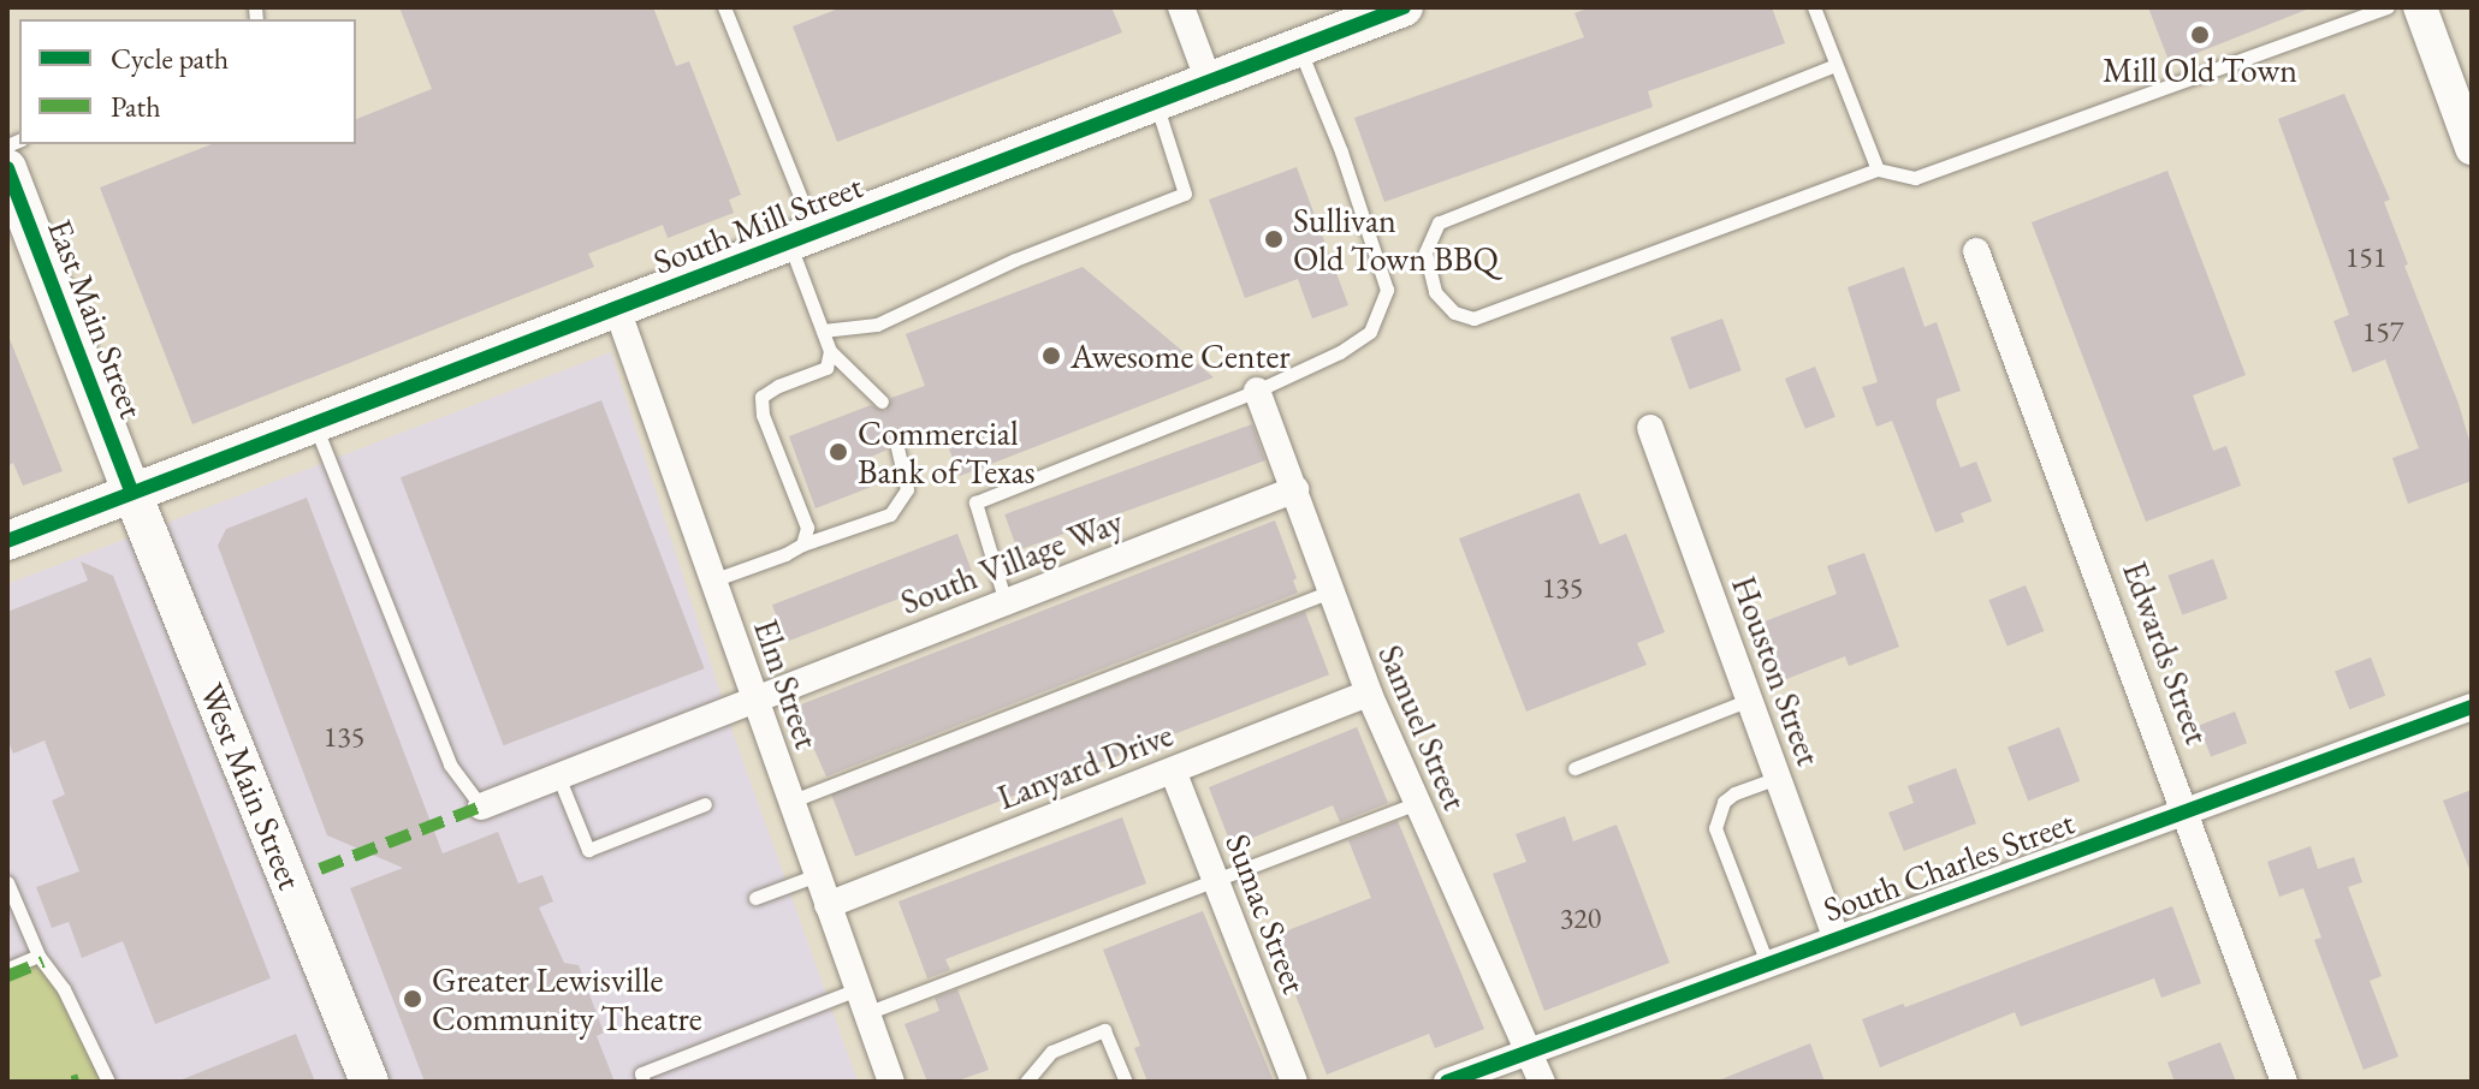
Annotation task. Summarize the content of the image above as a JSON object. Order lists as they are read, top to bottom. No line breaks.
{"streets":{"main road":["South Mill Street","East Main Street","West Main Street"],"street":["South Village Way","Edwards Street","Houston Street","Elm Street","Samuel Street","Lanyard Drive","South Charles Street","Sumac Street"]},"crossings":[["South Mill Street","East Main Street"],["South Mill Street","Elm Street"],["South Mill Street","West Main Street"],["East Main Street","West Main Street"],["South Village Way","Elm Street"],["South Village Way","Samuel Street"],["Edwards Street","South Charles Street"],["Houston Street","South Charles Street"],["Elm Street","Lanyard Drive"],["Samuel Street","Lanyard Drive"],["Samuel Street","South Charles Street"],["Lanyard Drive","Sumac Street"]],"places":["Mill Old Town","Sullivan Old Town BBQ","Awesome Center","Commercial Bank of Texas","Greater Lewisville Community Theatre"],"house_numbers":["151","157","135","135","320"],"legend":["Cycle path","Path"]}
